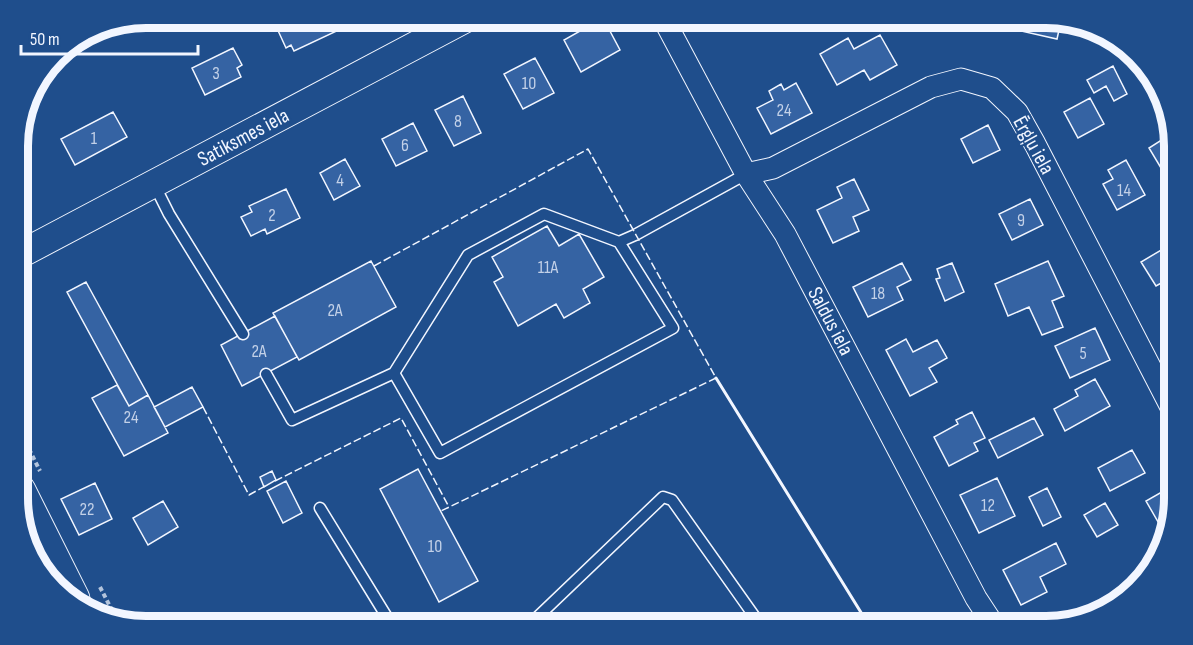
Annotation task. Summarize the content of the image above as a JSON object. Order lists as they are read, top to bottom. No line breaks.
{"streets":{"street":["Satiksmes iela","Ērgļu iela","Saldus iela"]},"crossings":[["Ērgļu iela","Saldus iela"]],"house_numbers":["3","10","24","8","1","6","4","14","2","9","11A","18","2A","2A","5","24","12","22","10"],"scale_bar":"50 m"}
